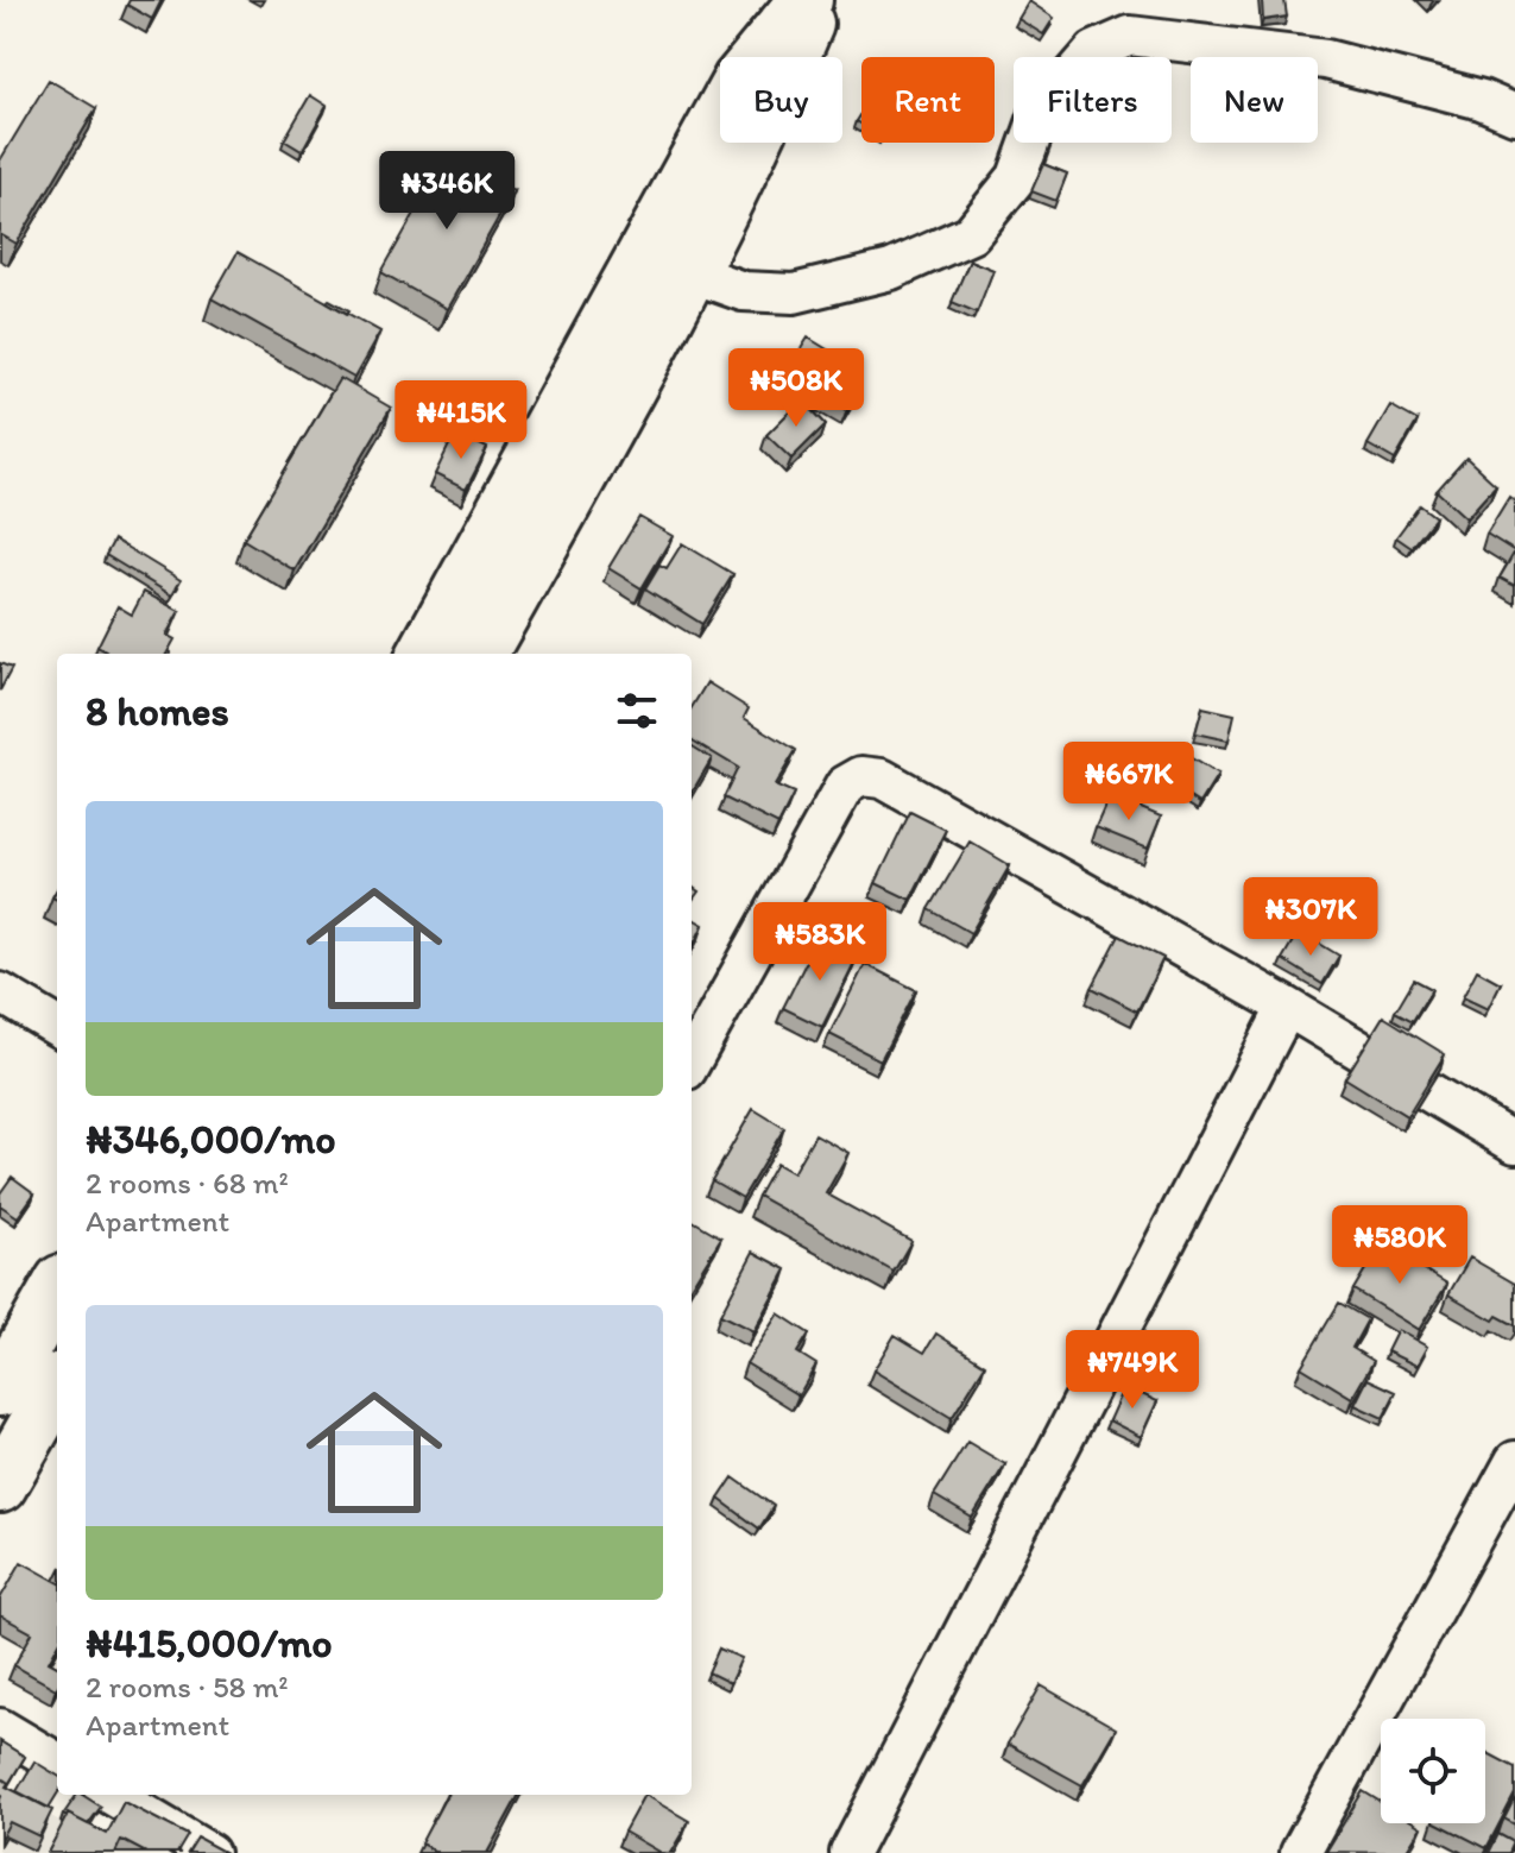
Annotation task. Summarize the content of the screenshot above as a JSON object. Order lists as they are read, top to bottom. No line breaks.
{"page":{"chip":["Buy","Rent","Filters","New"],"price":["₦346K","₦508K","₦415K","₦667K","₦307K","₦583K","₦580K","₦749K"],"heading":"8 homes","list":[{"name":"₦346,000/mo","note":"2 rooms · 68 m² · Apartment"},{"name":"₦415,000/mo","note":"2 rooms · 58 m² · Apartment"}]}}
